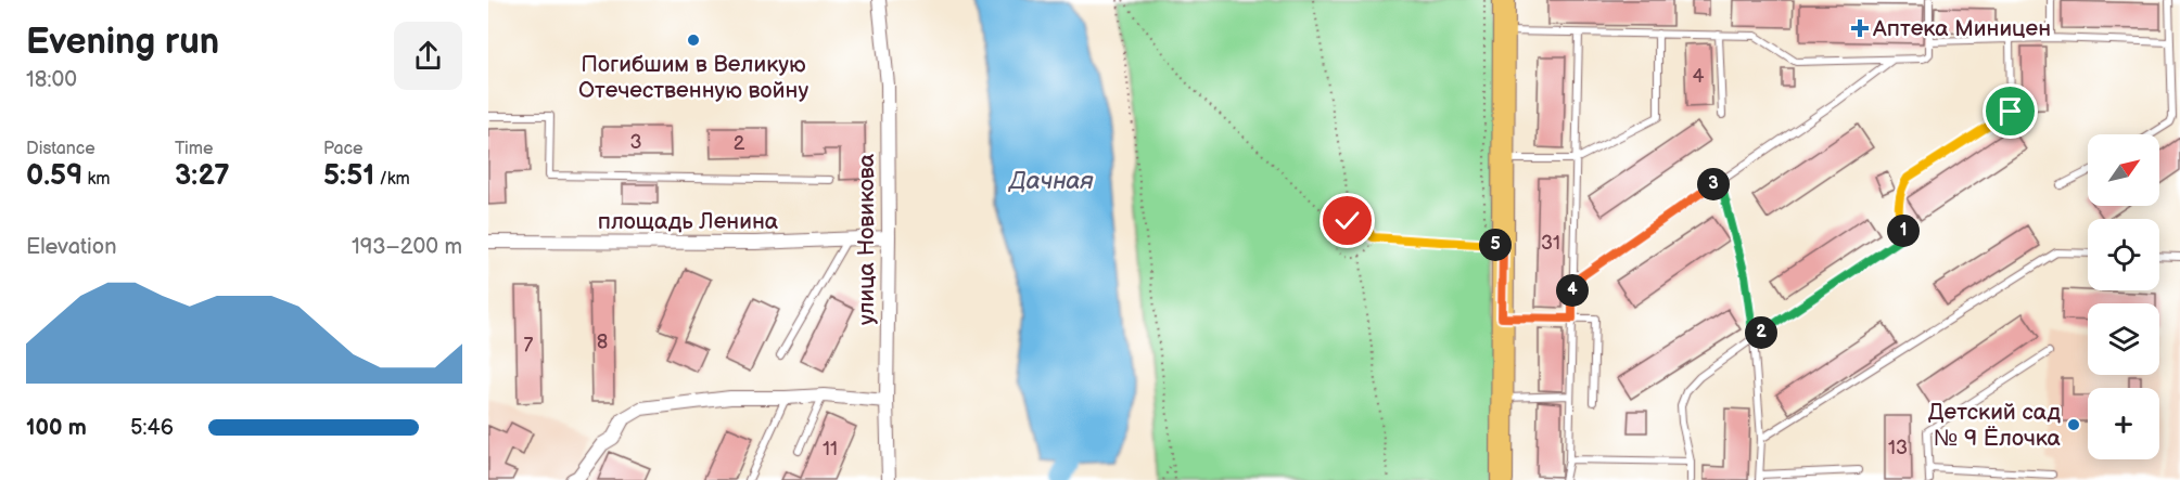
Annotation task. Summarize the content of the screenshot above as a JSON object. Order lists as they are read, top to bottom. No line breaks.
{"streets":{"street":["площадь Ленина","улица Новикова"]},"crossings":[["площадь Ленина","улица Новикова"]],"water":["Дачная"],"places":{"health":["Аптека Миницен"],"other":["Погибшим в Великую Отечественную войну","Детский сад № 9 Ёлочка"]},"house_numbers":["4","3","2","31","8","7","13","11"],"north":"top right","page":{"heading":["Evening run","18:00"],"stats":[["Distance","0.59 km"],["Time","3:27"],["Pace","5:51 /km"]],"map_buttons":"+","pins":["3","1","5","4","2"],"chart":["Elevation","193–200 m"],"list":[{"name":"100 m","note":"5:46"}]}}
